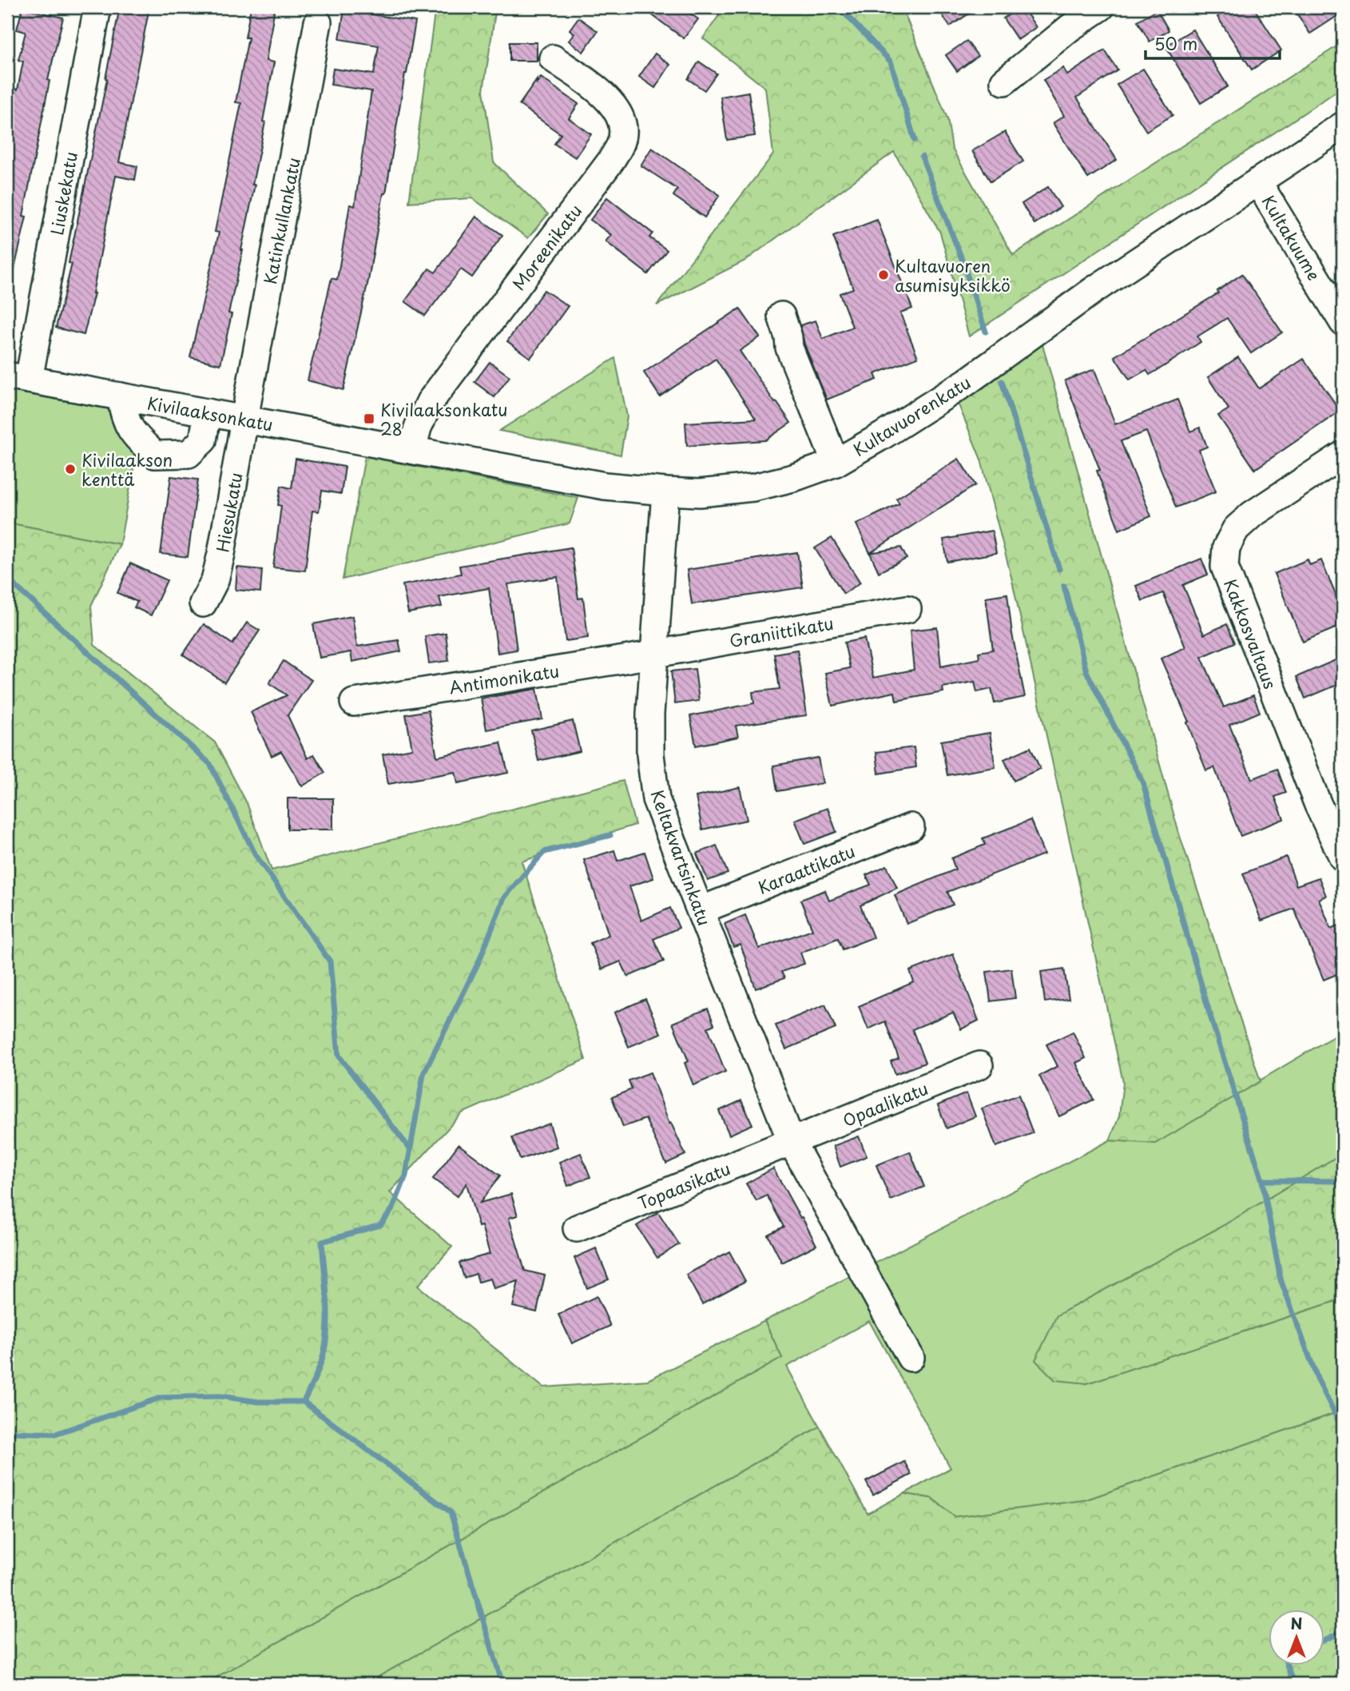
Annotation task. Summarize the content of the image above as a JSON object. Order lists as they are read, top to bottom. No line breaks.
{"streets":{"street":["Liuskekatu","Katinkullankatu","Kultakuume","Moreenikatu","Kivilaaksonkatu","Kultavuorenkatu","Hiesukatu","Graniittikatu","Kakkosvaltaus","Antimonikatu","Keltakvartsinkatu","Karaattikatu","Opaalikatu","Topaasikatu"]},"crossings":[["Liuskekatu","Kivilaaksonkatu"],["Katinkullankatu","Kivilaaksonkatu"],["Katinkullankatu","Hiesukatu"],["Kultakuume","Kultavuorenkatu"],["Moreenikatu","Kivilaaksonkatu"],["Moreenikatu","Kultavuorenkatu"],["Kivilaaksonkatu","Kultavuorenkatu"],["Kivilaaksonkatu","Hiesukatu"],["Kultavuorenkatu","Keltakvartsinkatu"],["Graniittikatu","Antimonikatu"],["Graniittikatu","Keltakvartsinkatu"],["Antimonikatu","Keltakvartsinkatu"],["Keltakvartsinkatu","Karaattikatu"],["Keltakvartsinkatu","Opaalikatu"],["Keltakvartsinkatu","Topaasikatu"],["Opaalikatu","Topaasikatu"]],"places":{"other":["Kultavuoren asumisyksikkö","Kivilaakson kenttä"],"transit":["Kivilaaksonkatu 28"]},"scale_bar":"50 m","north":"top"}
